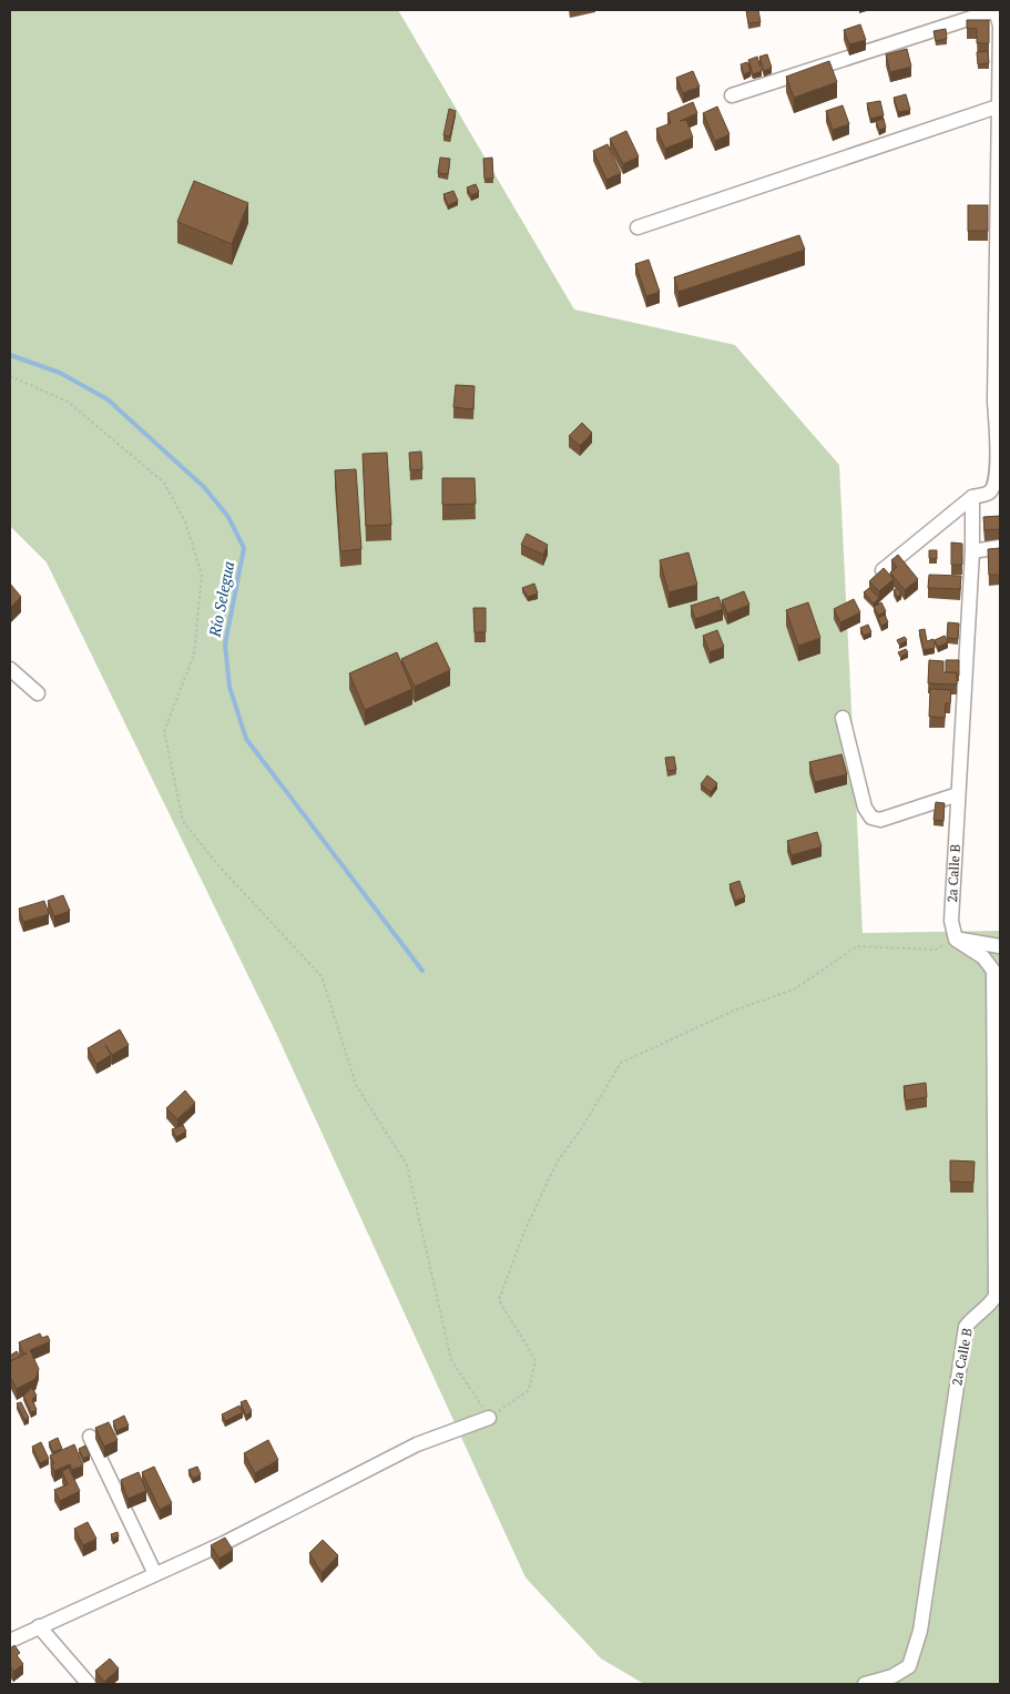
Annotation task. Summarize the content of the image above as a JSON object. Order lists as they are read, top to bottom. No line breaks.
{"streets":{"street":["2a Calle B"]},"water":["Río Selegua"]}
